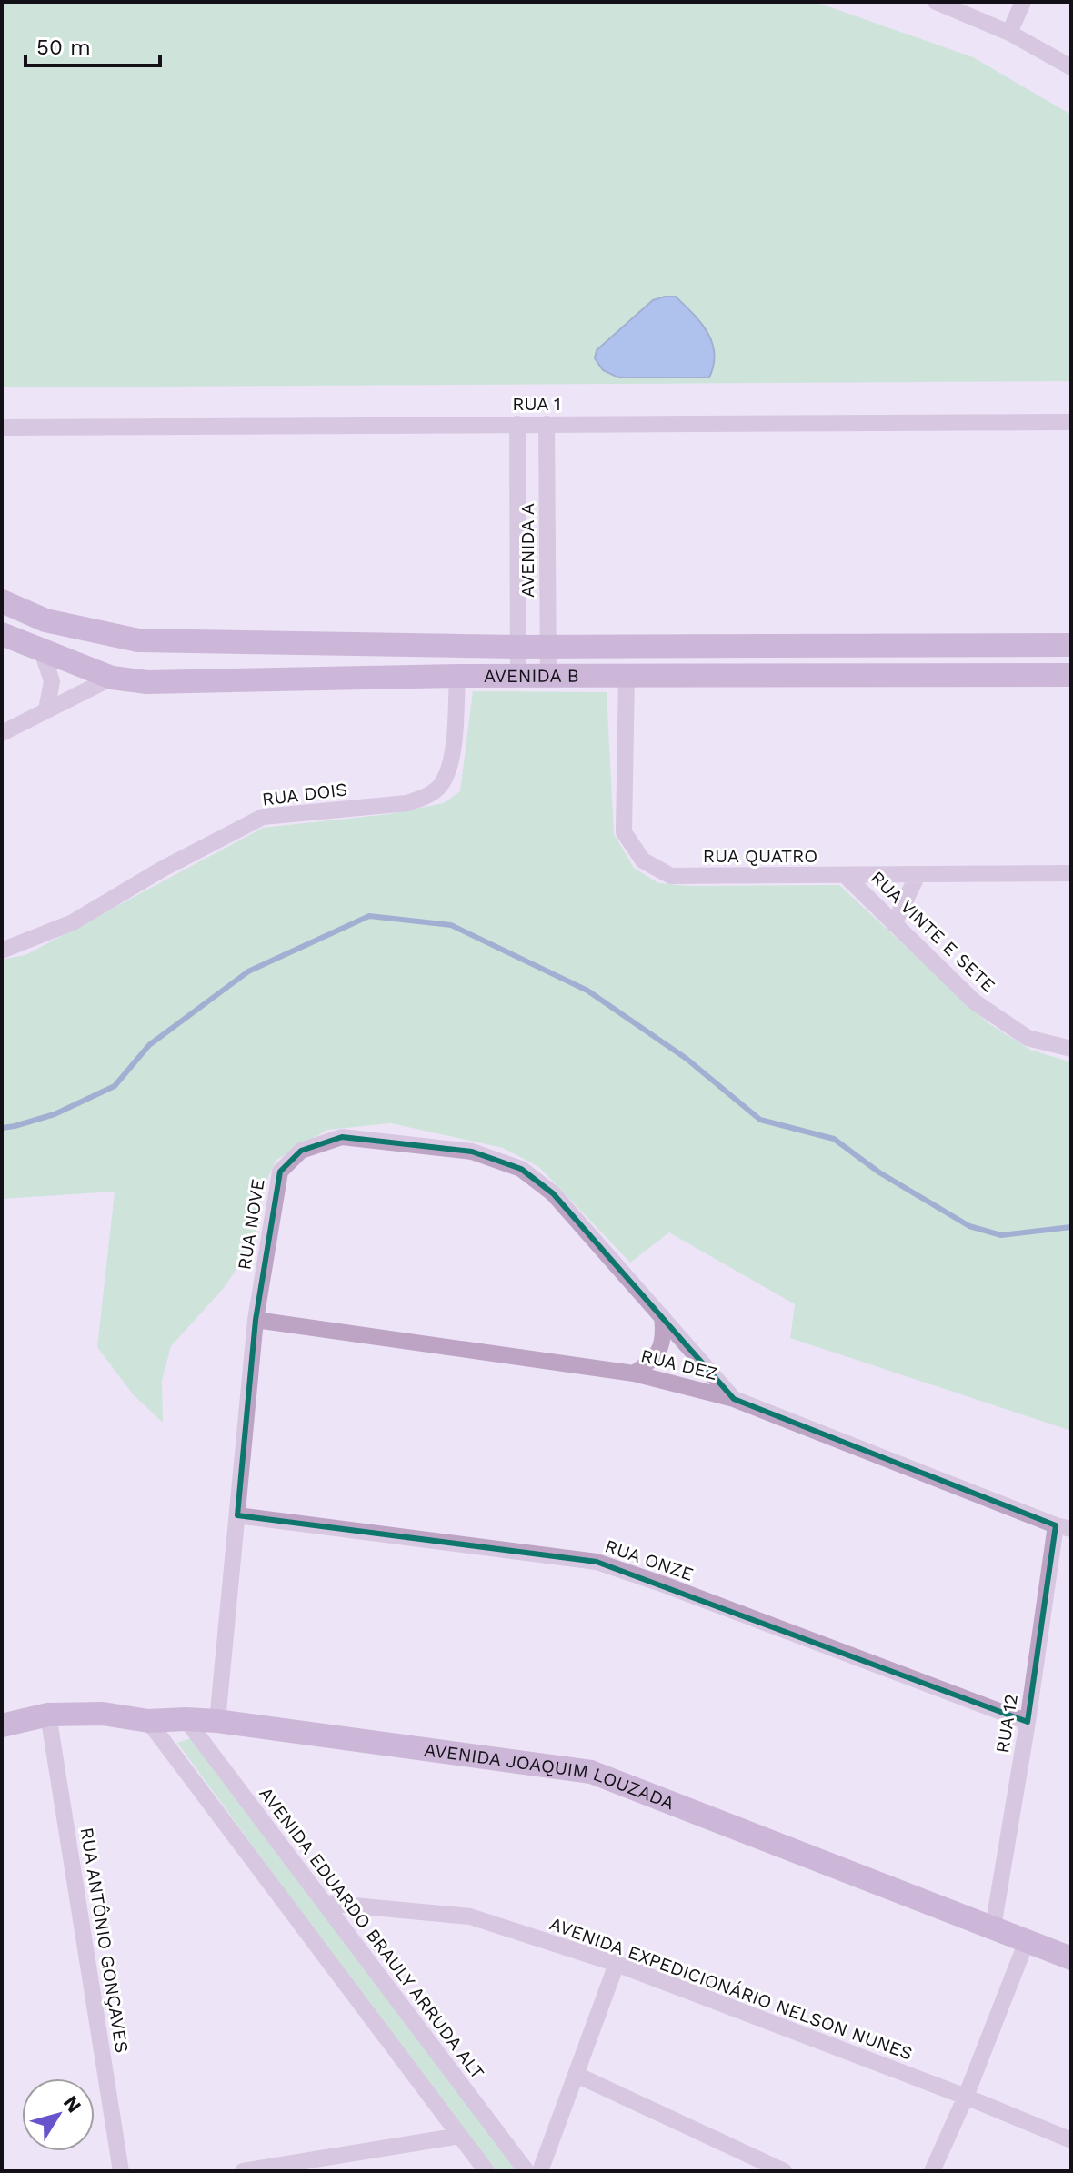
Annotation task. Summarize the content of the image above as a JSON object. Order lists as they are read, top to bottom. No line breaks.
{"streets":{"street":["RUA 1","AVENIDA A","AVENIDA B","RUA DOIS","RUA QUATRO","RUA VINTE E SETE","RUA NOVE","RUA DEZ","RUA ONZE","RUA 12","AVENIDA JOAQUIM LOUZADA","AVENIDA EDUARDO BRAULY ARRUDA ALT","RUA ANTÔNIO GONÇAVES","AVENIDA EXPEDICIONÁRIO NELSON NUNES"]},"crossings":[["RUA 1","AVENIDA A"],["AVENIDA A","AVENIDA B"],["AVENIDA B","RUA DOIS"],["AVENIDA B","RUA QUATRO"],["RUA QUATRO","RUA VINTE E SETE"],["RUA NOVE","RUA DEZ"],["RUA NOVE","RUA ONZE"],["RUA NOVE","AVENIDA JOAQUIM LOUZADA"],["RUA DEZ","RUA 12"],["RUA ONZE","RUA 12"],["RUA 12","AVENIDA JOAQUIM LOUZADA"],["AVENIDA JOAQUIM LOUZADA","AVENIDA EDUARDO BRAULY ARRUDA ALT"],["AVENIDA JOAQUIM LOUZADA","RUA ANTÔNIO GONÇAVES"],["AVENIDA EDUARDO BRAULY ARRUDA ALT","AVENIDA EXPEDICIONÁRIO NELSON NUNES"]],"scale_bar":"50 m","north":"top right"}
